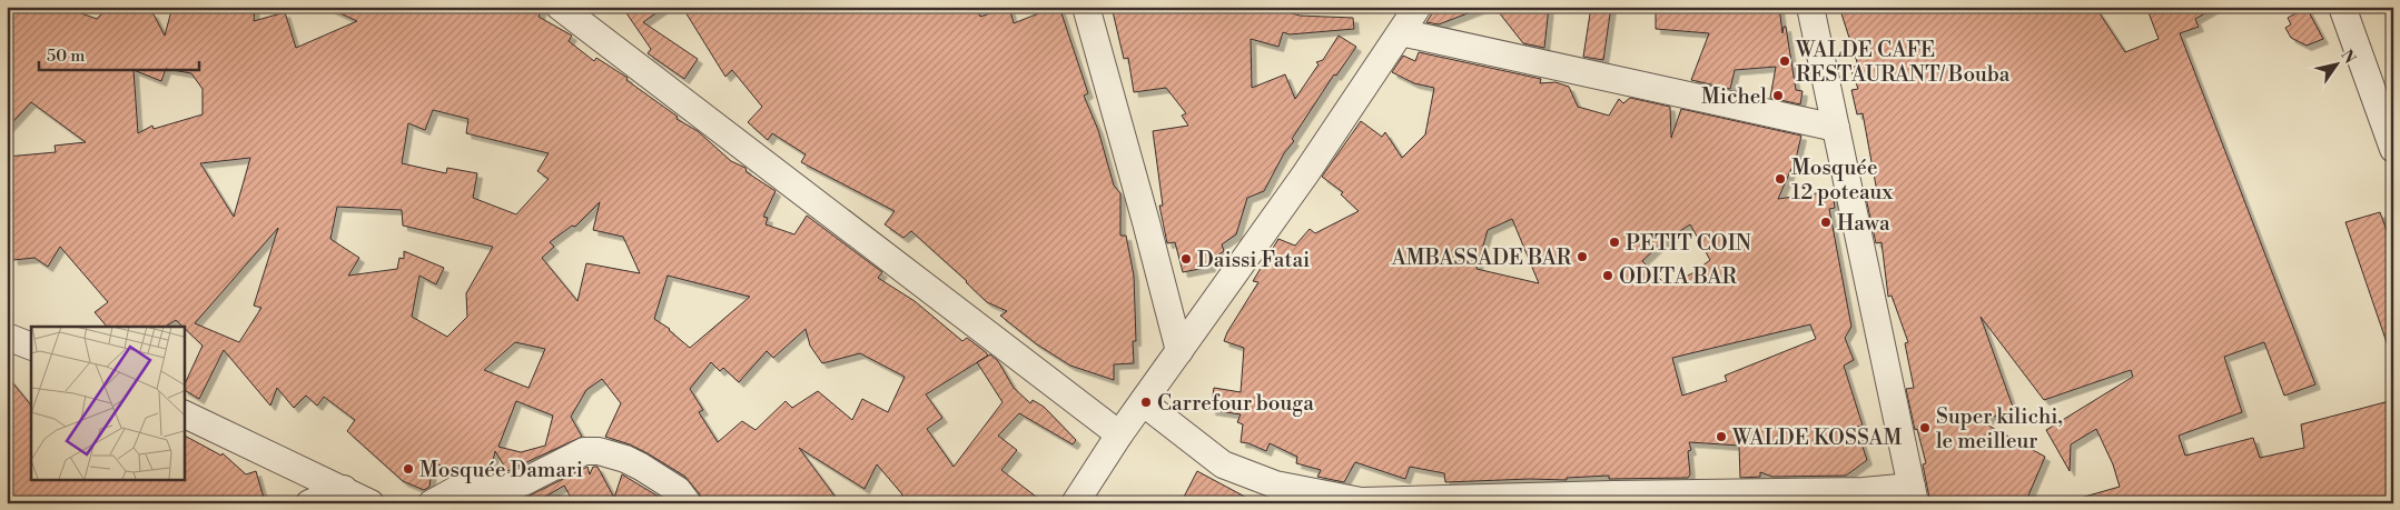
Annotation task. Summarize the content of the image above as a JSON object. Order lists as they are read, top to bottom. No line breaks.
{"places":["WALDE CAFE RESTAURANT/ Bouba","Michel","Mosquée 12 poteaux","Hawa","PETIT COIN","AMBASSADE BAR","Daissi Fatai","ODITA BAR","Carrefour bouga","Super kilichi, le meilleur","WALDE KOSSAM","Mosquée Damari"],"scale_bar":"50 m","north":"top right"}
